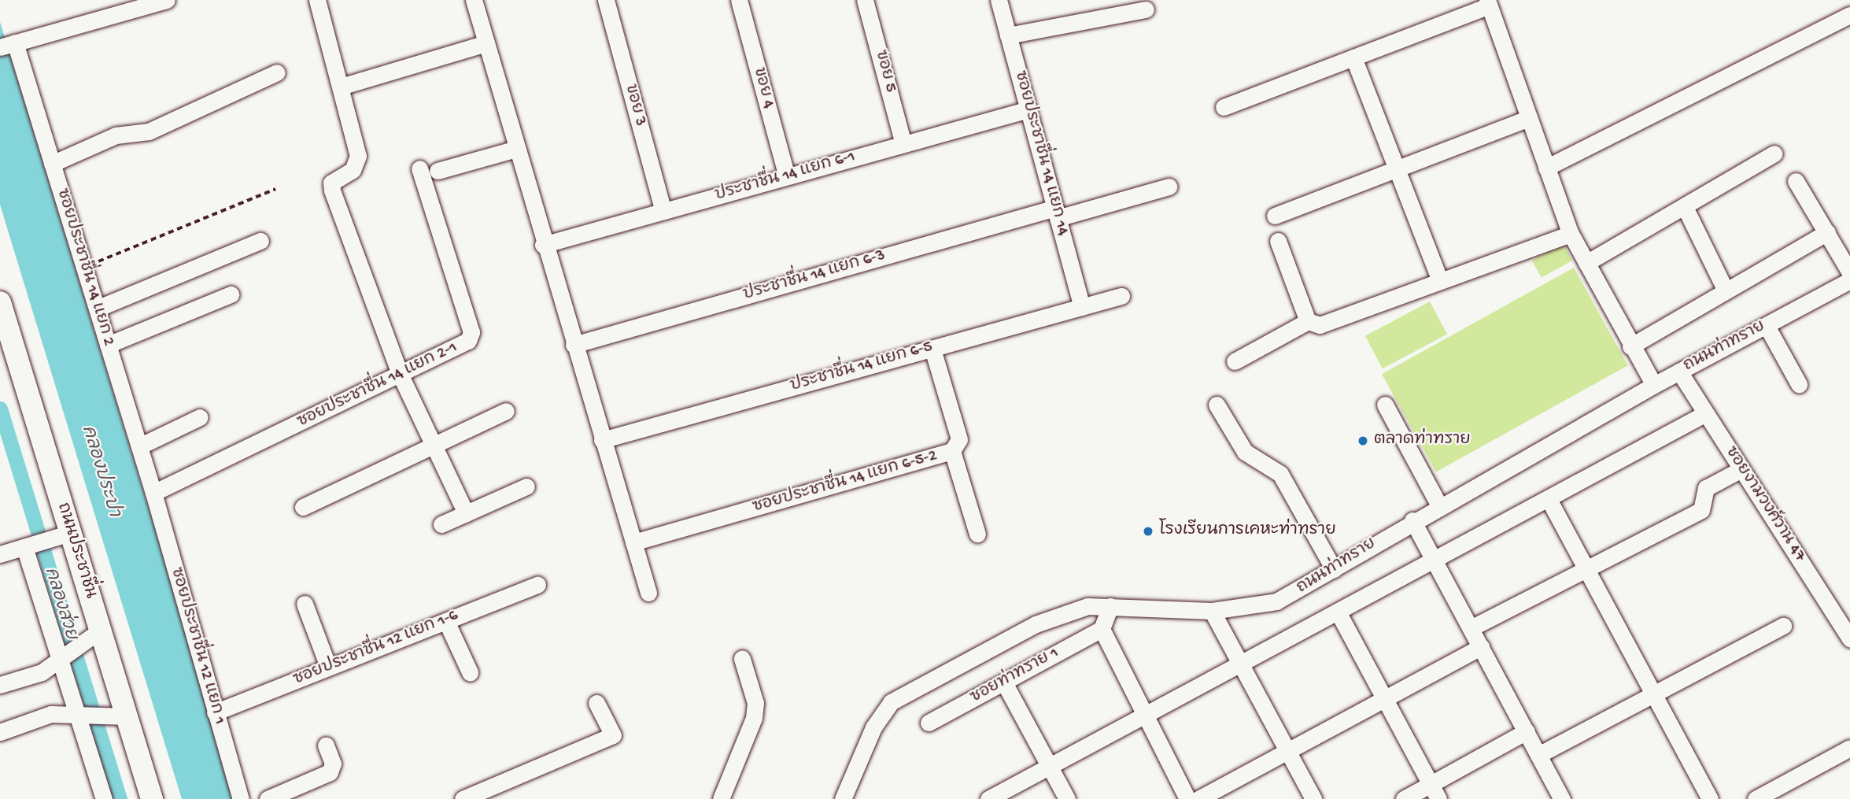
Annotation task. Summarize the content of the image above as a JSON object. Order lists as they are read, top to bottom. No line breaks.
{"streets":{"main road":["ถนนประชาชื่น"],"street":["ฃอย 5","ขอย 4","ขอย 3","ซอยประชาชื่น 14 แยก 14","ประชาชื่น 14 แยก 6-1","ซอยประชาชื่น 14 แยก 2","ประชาชื่น 14 แยก 6-3","ถนนท่าทราย","ประชาชื่น 14 แยก 6-5","ซอยประชาชื่น 14 แยก 2-1","ซอยประชาชื่น 14 แยก 6-5-2","ซอยงามวงศ์วาน 47","ซอยประชาชื่น 12 แยก 1","ซอยประชาชื่น 12 แยก 1-6","ซอยท่าทราย 1"]},"crossings":[["ฃอย 5","ประชาชื่น 14 แยก 6-1"],["ขอย 4","ประชาชื่น 14 แยก 6-1"],["ขอย 3","ประชาชื่น 14 แยก 6-1"],["ซอยประชาชื่น 14 แยก 14","ประชาชื่น 14 แยก 6-1"],["ซอยประชาชื่น 14 แยก 14","ประชาชื่น 14 แยก 6-3"],["ซอยประชาชื่น 14 แยก 14","ประชาชื่น 14 แยก 6-5"],["ซอยประชาชื่น 14 แยก 2","ซอยประชาชื่น 14 แยก 2-1"],["ซอยประชาชื่น 14 แยก 2","ซอยประชาชื่น 12 แยก 1"],["ถนนท่าทราย","ซอยงามวงศ์วาน 47"],["ประชาชื่น 14 แยก 6-5","ซอยประชาชื่น 14 แยก 6-5-2"],["ซอยประชาชื่น 14 แยก 2-1","ซอยประชาชื่น 12 แยก 1"],["ซอยประชาชื่น 12 แยก 1","ซอยประชาชื่น 12 แยก 1-6"]],"water":["คลองประปา","คลองส่วย"],"places":["ตลาดท่าทราย","โรงเรียนการเคหะท่าทราย"]}
